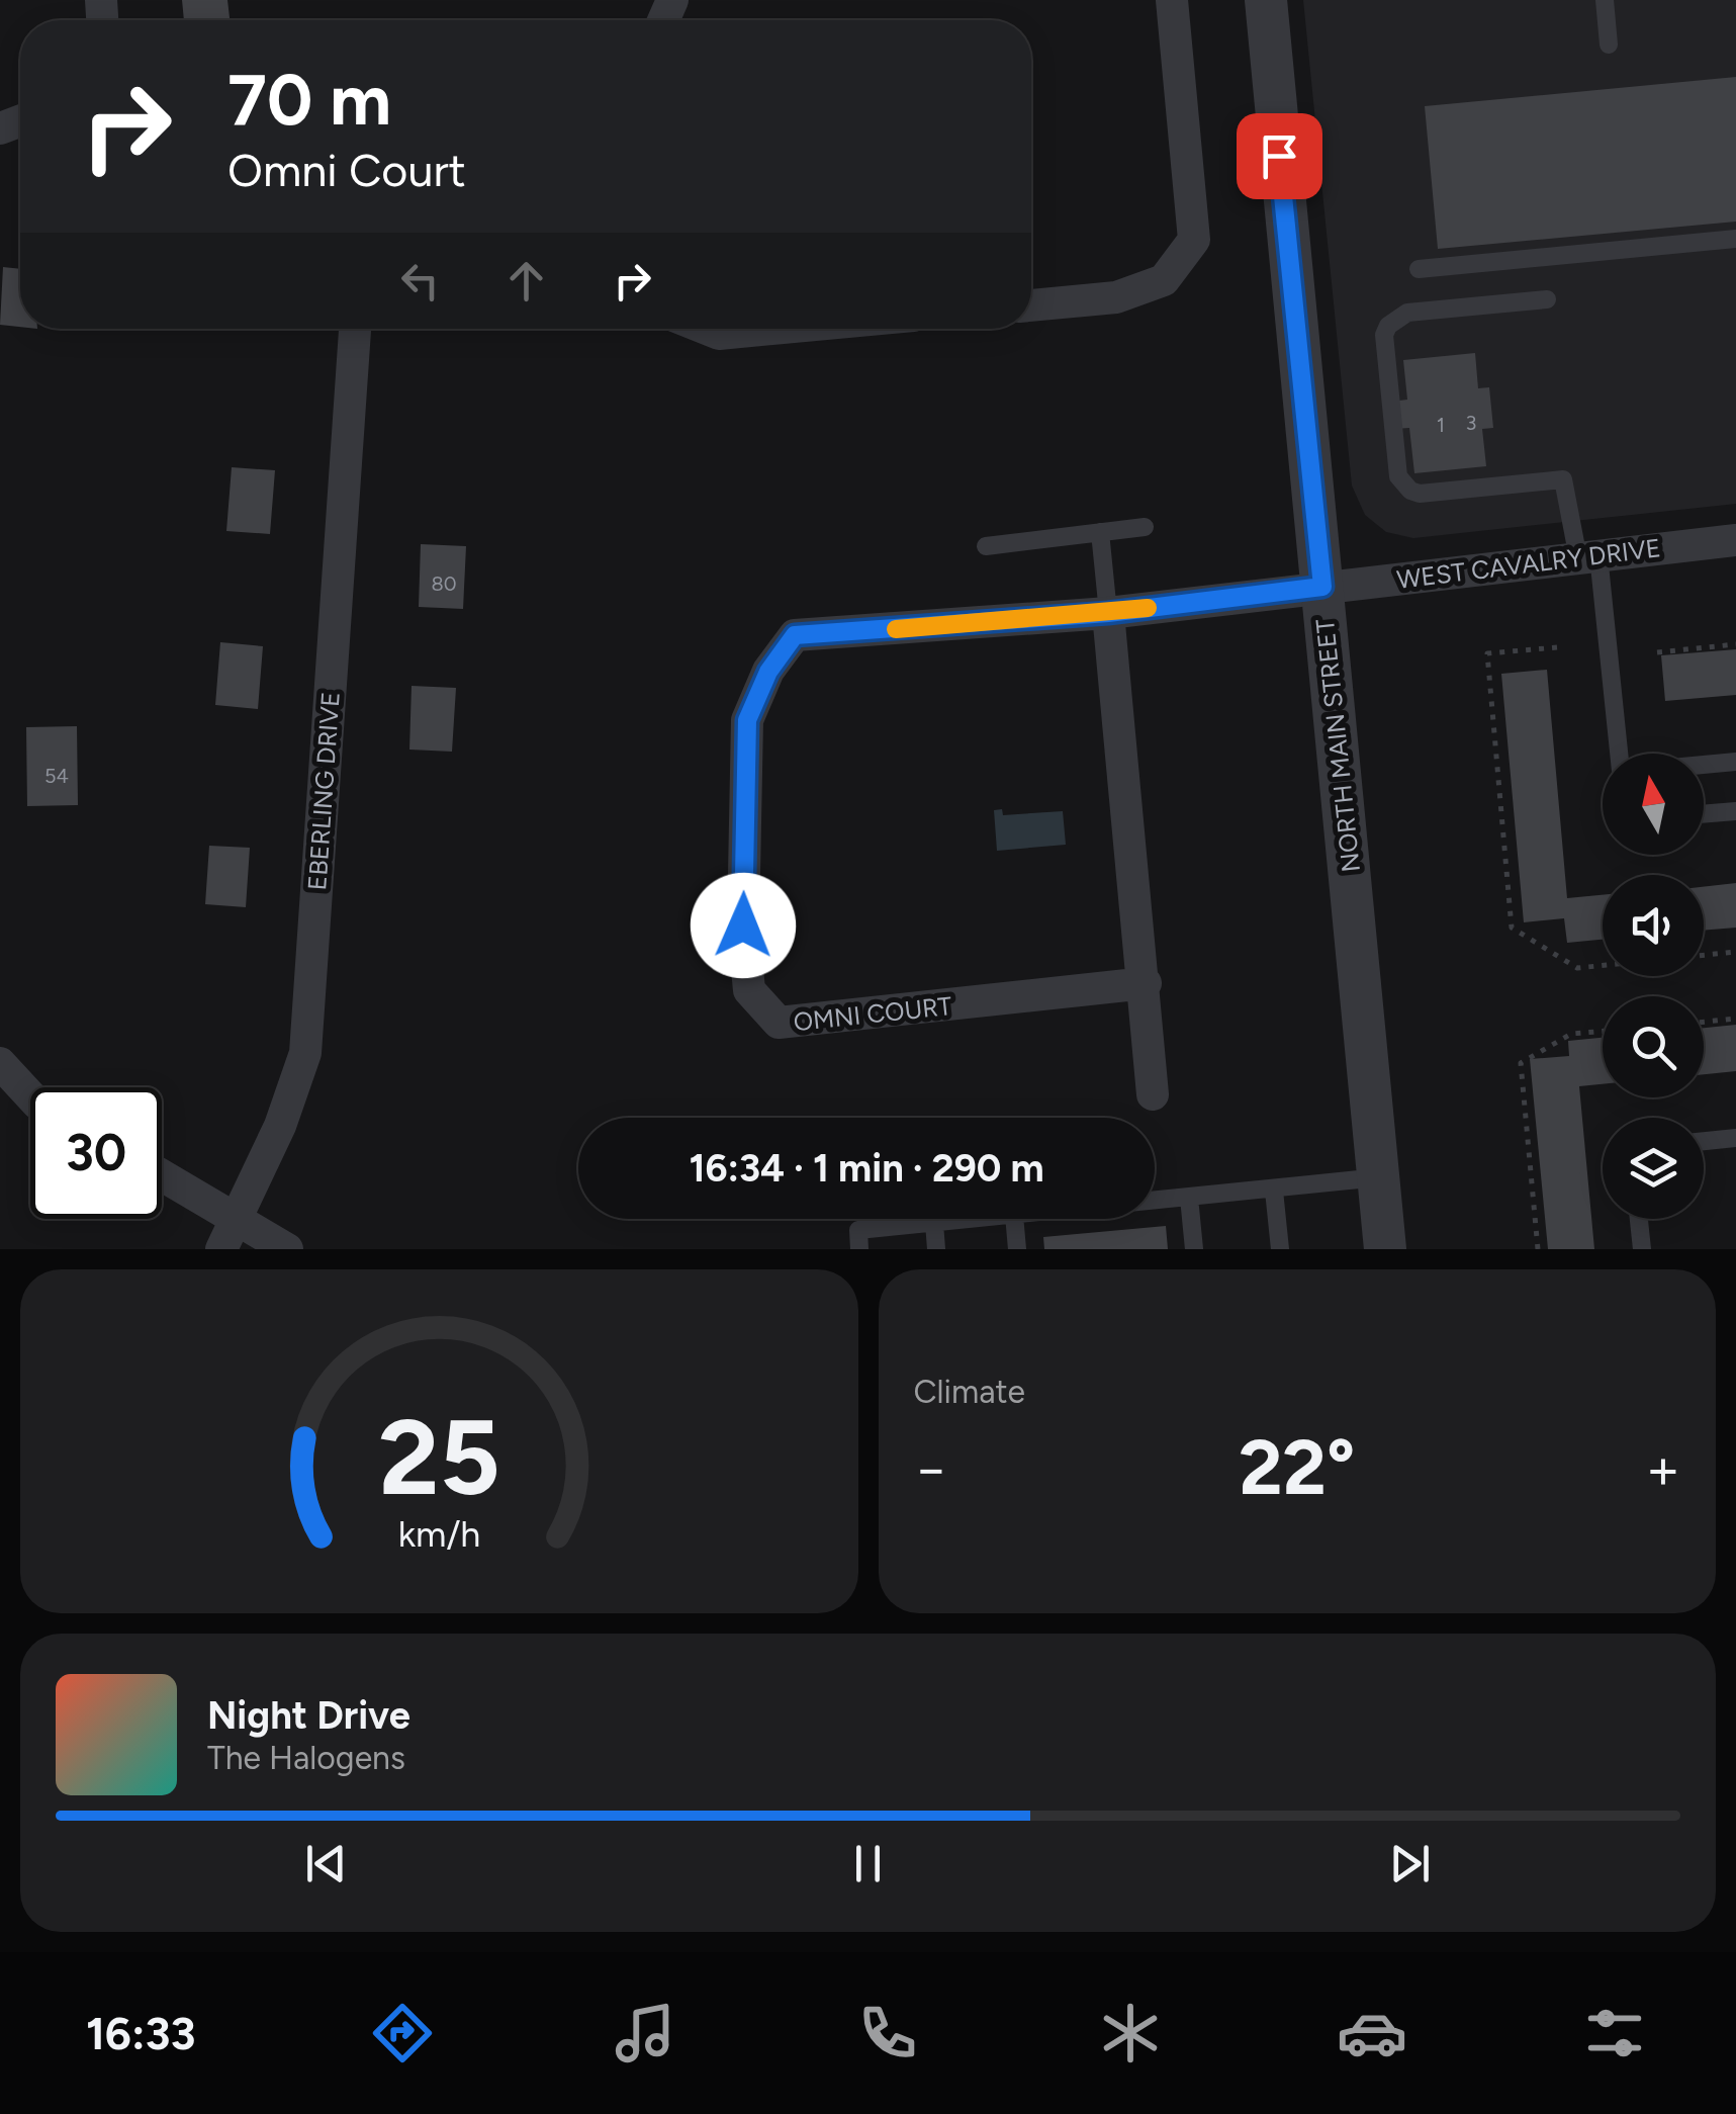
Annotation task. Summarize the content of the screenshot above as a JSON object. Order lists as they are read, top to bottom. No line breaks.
{"streets":{"street":["WEST CAVALRY DRIVE","NORTH MAIN STREET","EBERLING DRIVE","OMNI COURT"]},"crossings":[["WEST CAVALRY DRIVE","NORTH MAIN STREET"],["WEST CAVALRY DRIVE","OMNI COURT"],["NORTH MAIN STREET","OMNI COURT"]],"house_numbers":["3","1","80","54"],"north":"top","page":{"turn":["70 m","Omni Court"],"limit":"30","trip":"16:34 · 1 min · 290 m","tile":"Climate","heat":["−","22°","+"],"song":["Night Drive","The Halogens"],"tabs":"16:33","gauge":["25","km/h"]}}
